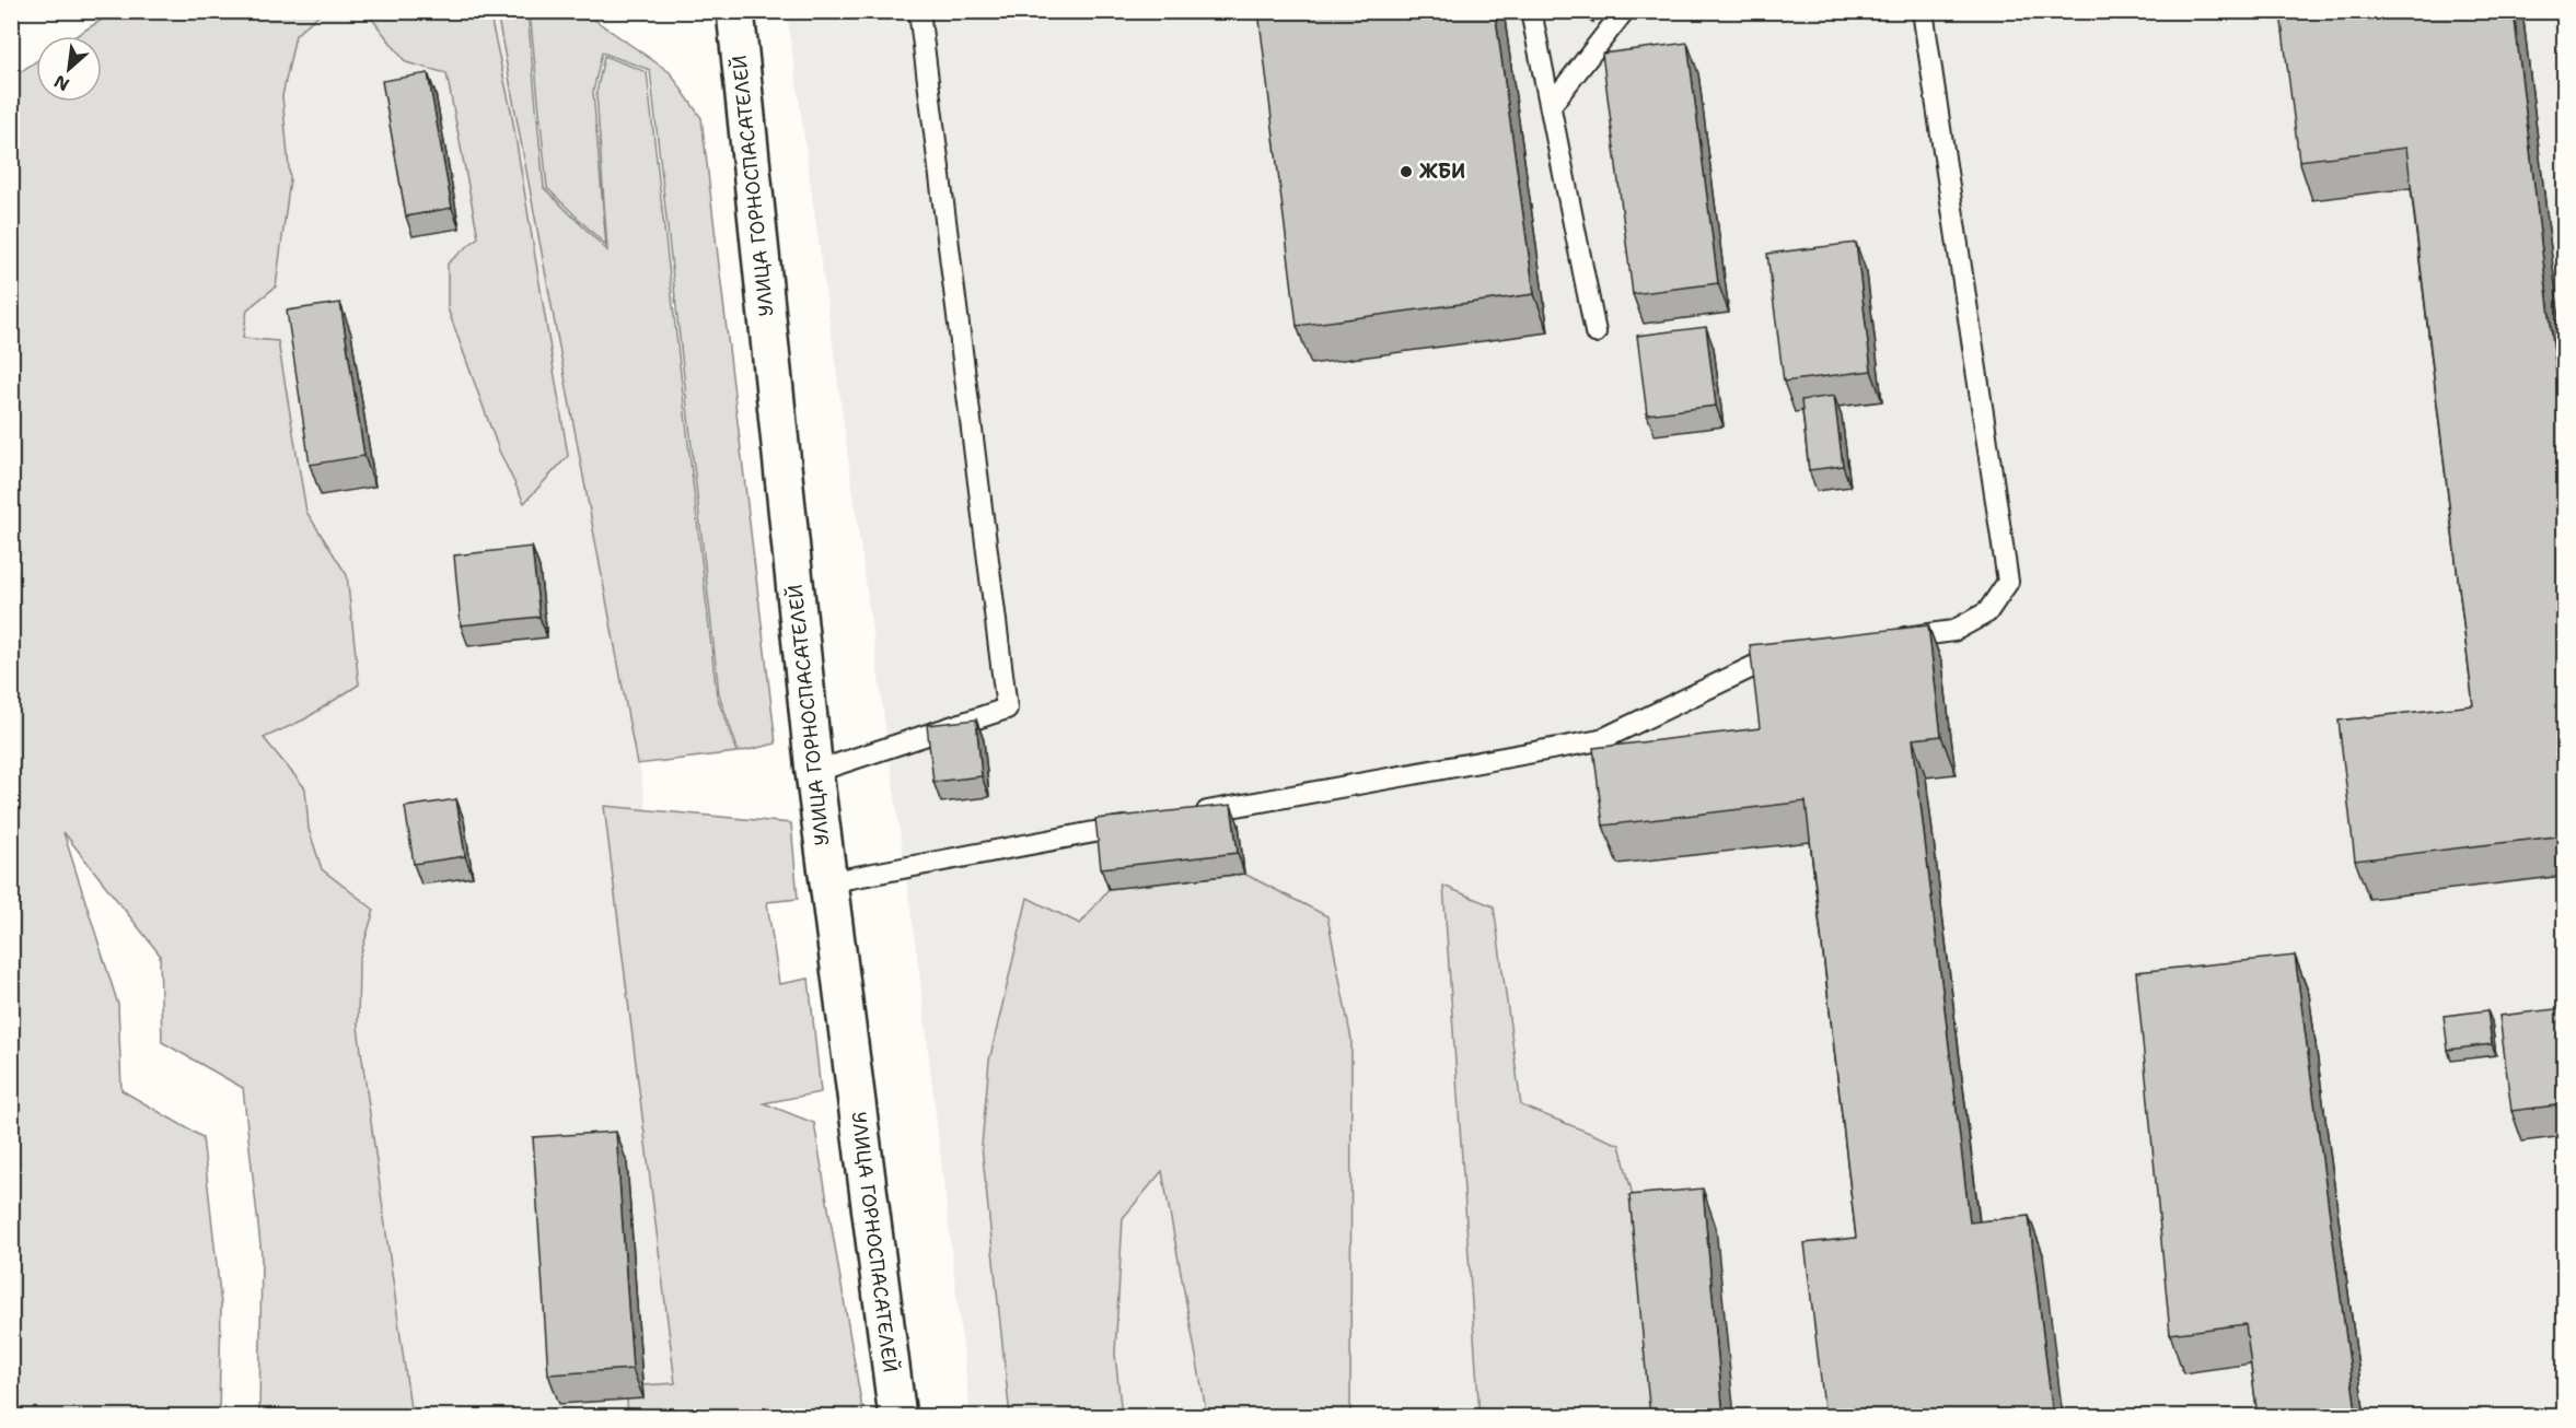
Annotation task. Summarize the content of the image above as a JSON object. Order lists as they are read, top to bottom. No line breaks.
{"streets":{"street":["УЛИЦА ГОРНОСПАСАТЕЛЕЙ"]},"places":["ЖБИ"],"north":"bottom left"}
